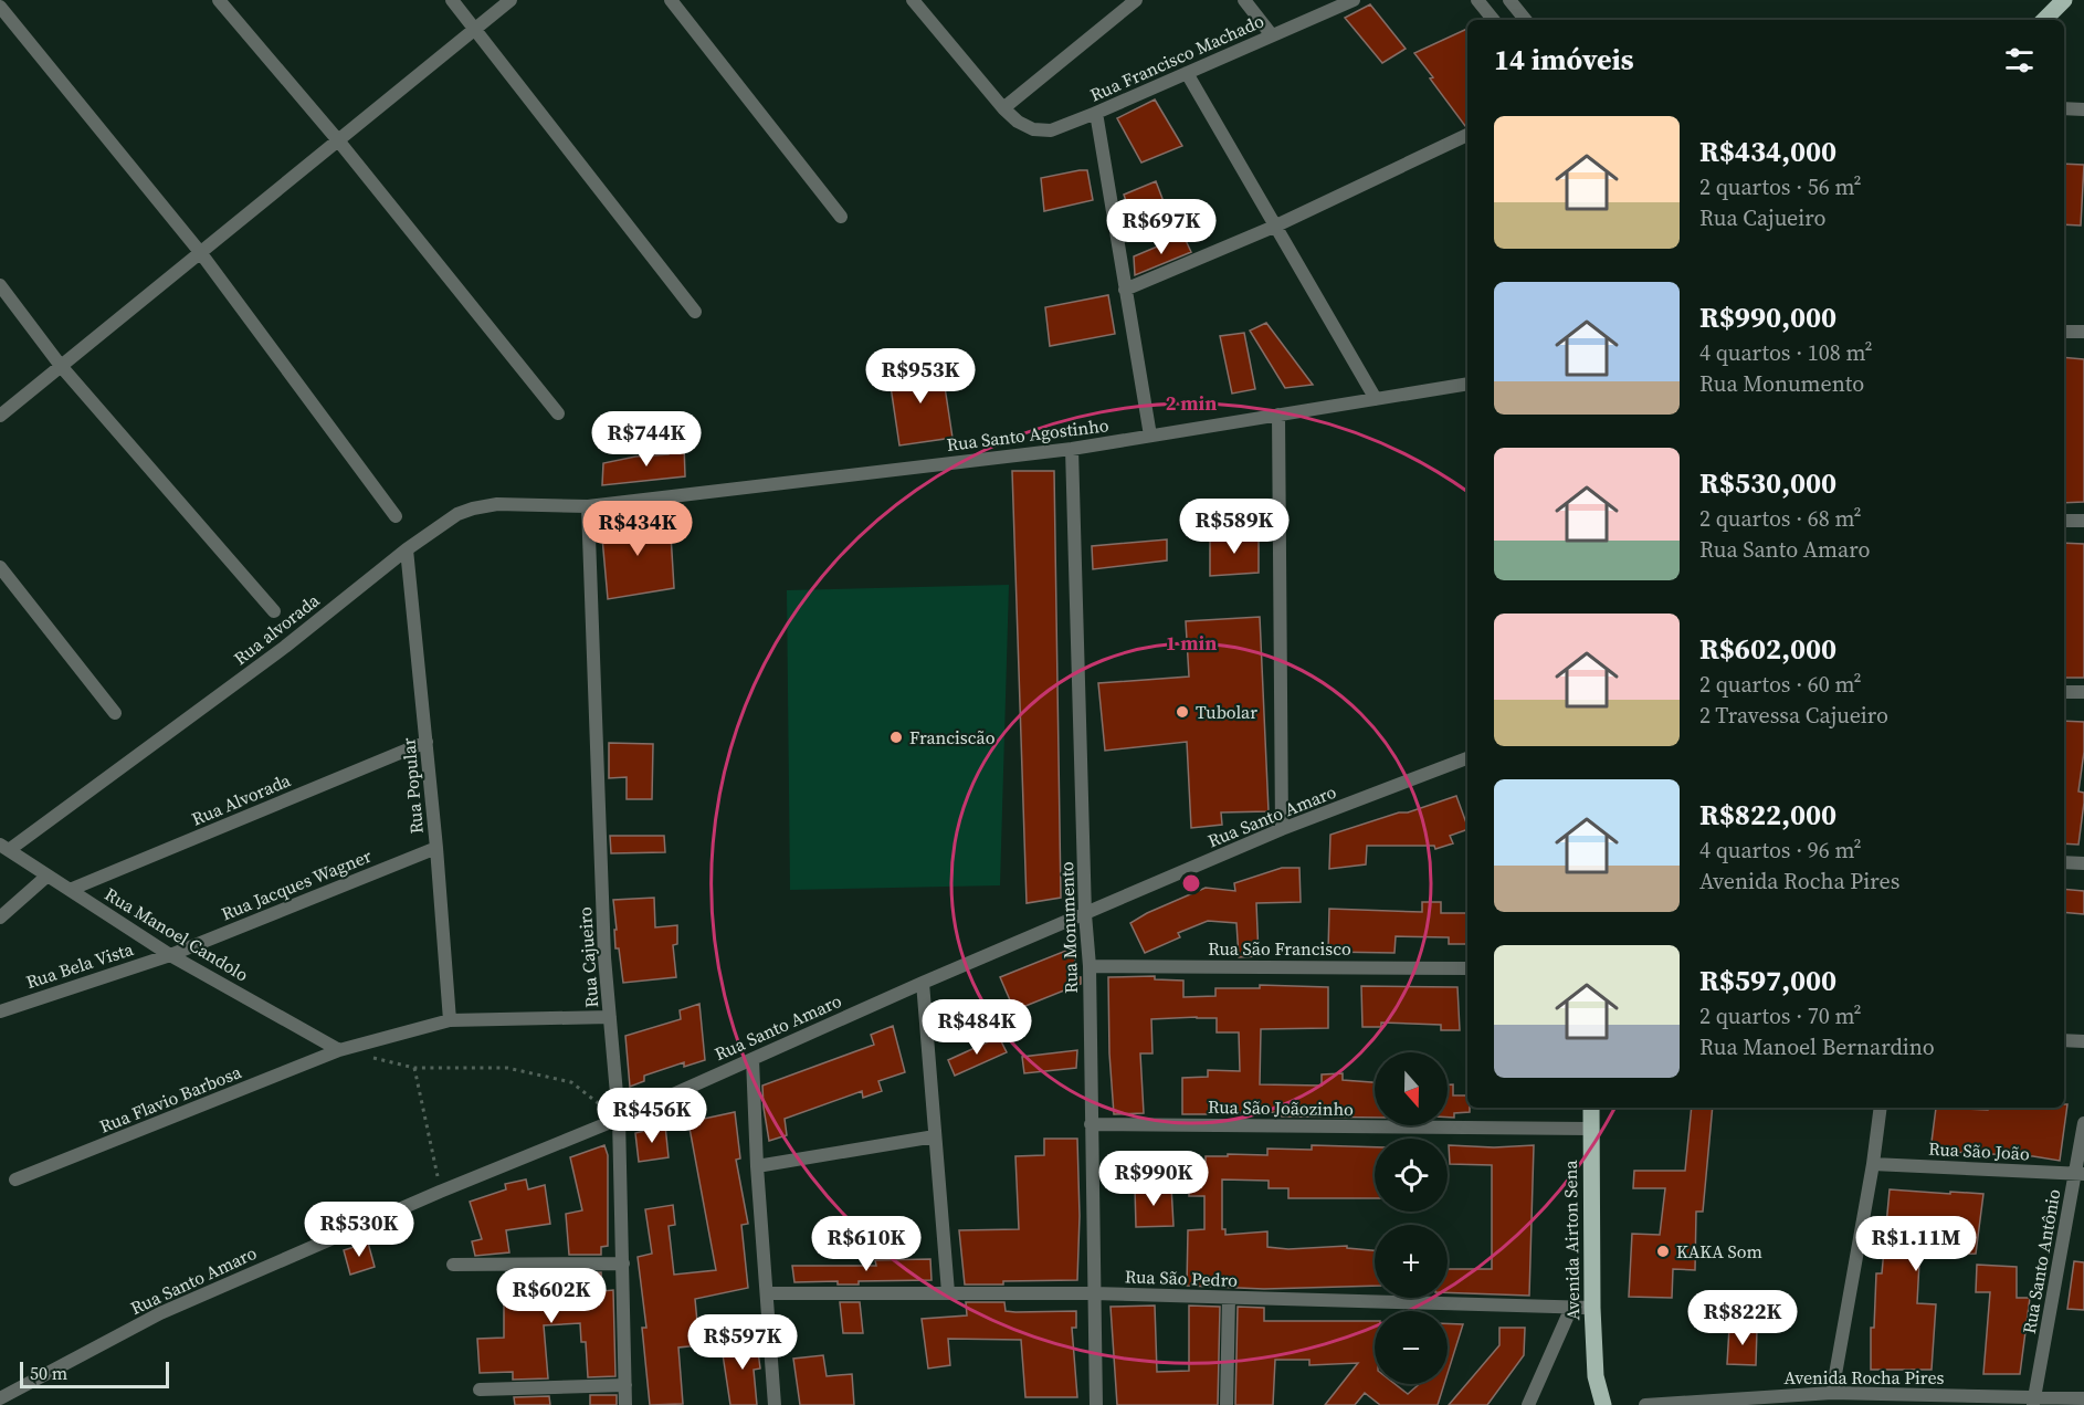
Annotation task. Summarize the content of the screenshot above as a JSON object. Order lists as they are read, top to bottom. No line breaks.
{"streets":{"main road":["Avenida Airton Sena"],"street":["Rua Francisco Machado","Rua Santo Agostinho","Rua alvorada","Rua Popular","Rua Alvorada","Rua Santo Amaro","Rua Jacques Wagner","Rua Monumento","Rua Manoel Candolo","Rua São Francisco","Rua Cajueiro","Rua Bela Vista","Rua Flavio Barbosa","Rua São Joãozinho","Rua São João","Rua Santo Antônio","Rua São Pedro","Avenida Rocha Pires"]},"crossings":[["Rua Santo Agostinho","Rua alvorada"],["Rua Santo Agostinho","Rua Monumento"],["Rua Santo Agostinho","Rua Cajueiro"],["Rua alvorada","Rua Popular"],["Rua alvorada","Rua Manoel Candolo"],["Rua alvorada","Rua Cajueiro"],["Rua Popular","Rua Alvorada"],["Rua Popular","Rua Jacques Wagner"],["Rua Popular","Rua Flavio Barbosa"],["Rua Alvorada","Rua Manoel Candolo"],["Rua Santo Amaro","Rua Monumento"],["Rua Santo Amaro","Rua Cajueiro"],["Rua Jacques Wagner","Rua Manoel Candolo"],["Rua Jacques Wagner","Rua Bela Vista"],["Rua Monumento","Rua São Francisco"],["Rua Monumento","Rua São Joãozinho"],["Rua Monumento","Rua São Pedro"],["Rua Manoel Candolo","Rua Bela Vista"],["Rua Manoel Candolo","Rua Flavio Barbosa"],["Rua Cajueiro","Rua Flavio Barbosa"],["Rua São Joãozinho","Avenida Airton Sena"],["Rua São João","Rua Santo Antônio"],["Avenida Airton Sena","Rua São Pedro"],["Rua Santo Antônio","Avenida Rocha Pires"]],"places":["Tubolar","Franciscão","KAKA Som"],"scale_bar":"50 m","north":"bottom","page":{"heading":"14 imóveis","list":[{"name":"R$434,000","note":"2 quartos · 56 m² · Rua Cajueiro"},{"name":"R$990,000","note":"4 quartos · 108 m² · Rua Monumento"},{"name":"R$530,000","note":"2 quartos · 68 m² · Rua Santo Amaro"},{"name":"R$602,000","note":"2 quartos · 60 m² · 2 Travessa Cajueiro"},{"name":"R$822,000","note":"4 quartos · 96 m² · Avenida Rocha Pires"},{"name":"R$597,000","note":"2 quartos · 70 m² · Rua Manoel Bernardino"}],"price":["R$697K","R$953K","R$744K","R$589K","R$434K","R$484K","R$456K","R$990K","R$530K","R$610K","R$1.11M","R$602K","R$822K","R$597K"],"map_buttons":["+","−"],"scale":"50 m"},"rings":["2 min","1 min"]}
